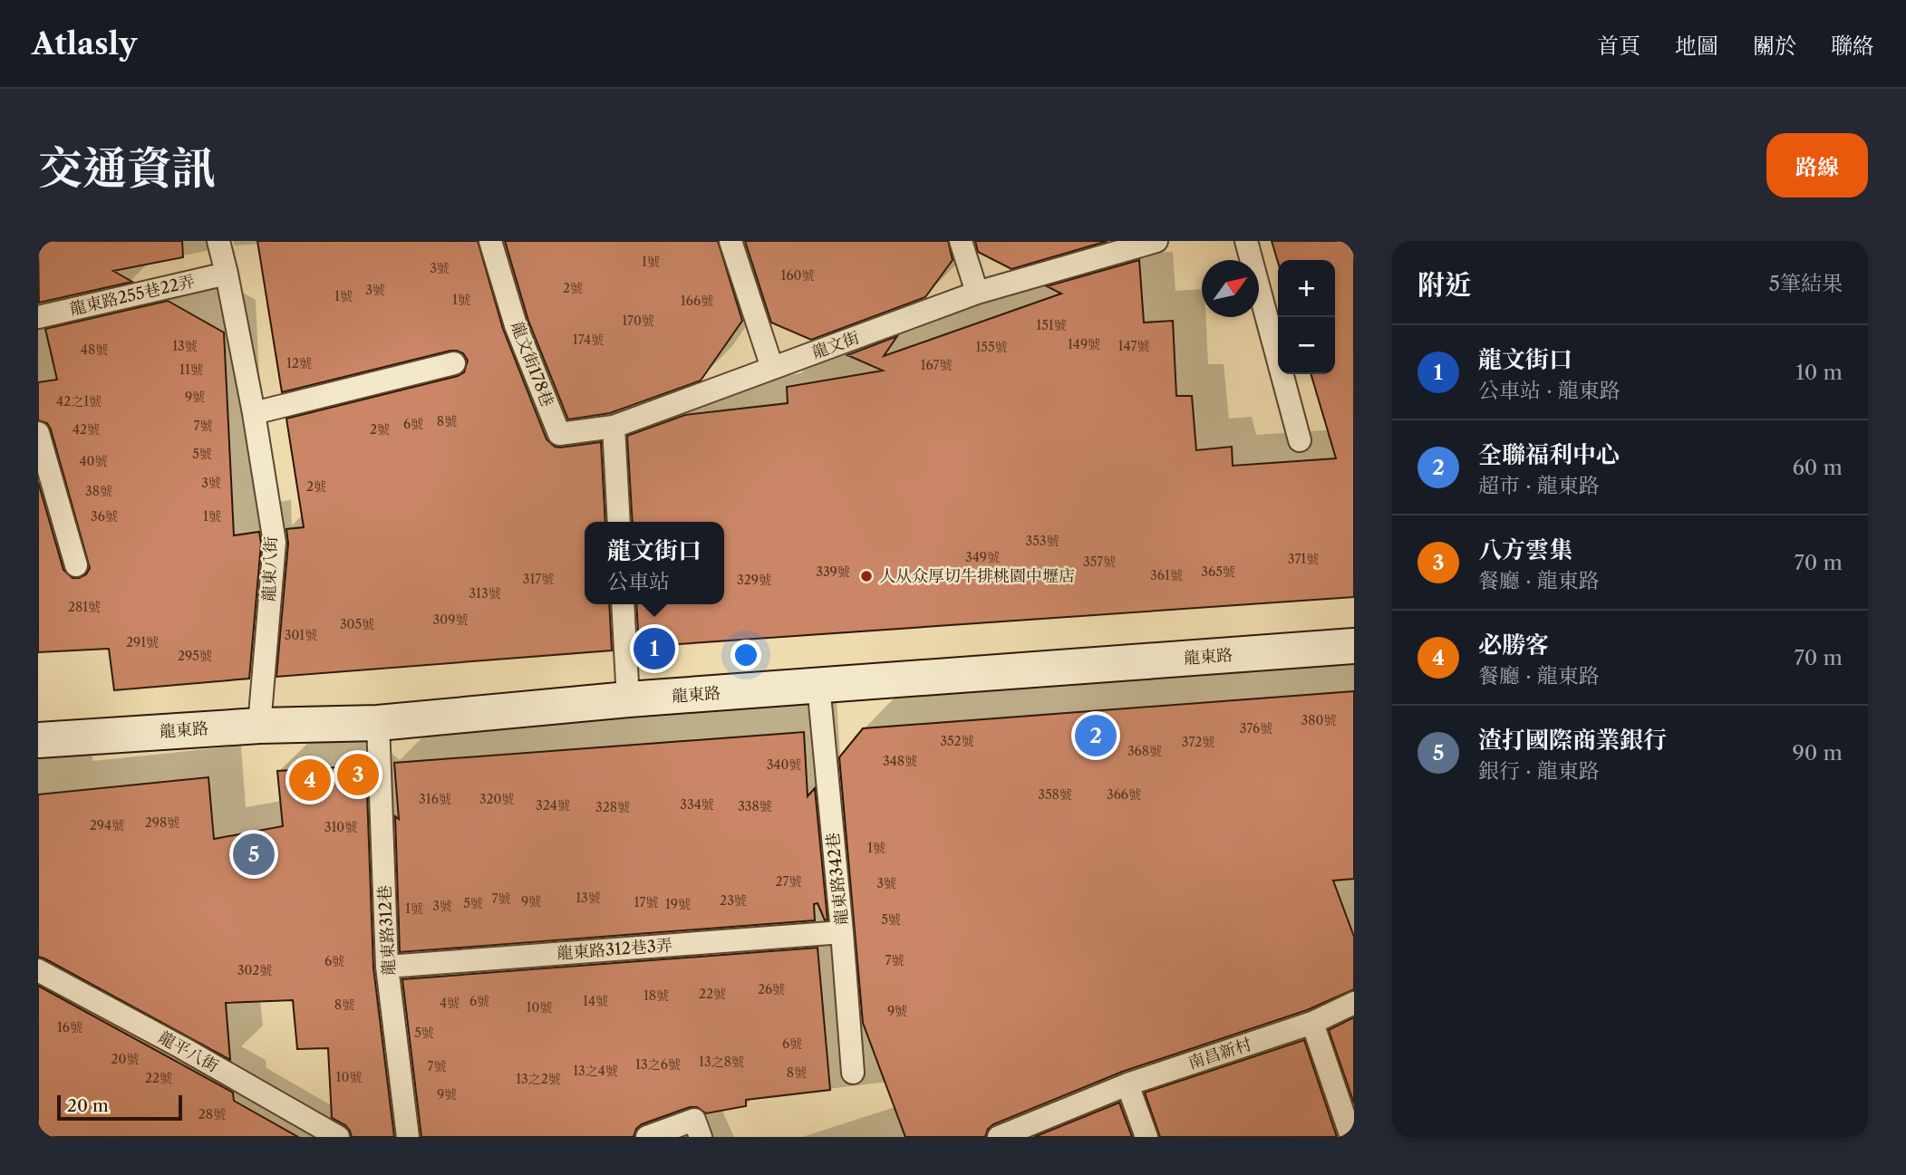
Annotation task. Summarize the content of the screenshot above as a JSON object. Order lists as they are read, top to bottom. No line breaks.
{"streets":{"street":["龍東路"],"lane":["龍東路255巷22弄","龍文街","龍文街178巷","龍東八街","龍東路342巷","龍東路312巷","龍東路312巷3弄","龍平八街","南昌新村"]},"crossings":[["龍東路255巷22弄","龍東八街"],["龍文街","龍文街178巷"],["龍東八街","龍東路"],["龍東路","龍東路342巷"],["龍東路","龍東路312巷"],["龍東路342巷","龍東路312巷3弄"],["龍東路312巷","龍東路312巷3弄"]],"places":["人从众厚切牛排桃園中壢店"],"house_numbers":["1號","3號","160號","2號","3號","1號","1號","166號","170號","151號","174號","149號","13號","147號","155號","48號","12號","167號","11號","9號","42之1號","8號","6號","7號","42號","2號","5號","40號","3號","2號","38號","36號","1號","353號","349號","371號","357號","339號","365號","361號","317號","329號","313號","281號","309號","305號","301號","291號","295號","380號","376號","352號","372號","368號","348號","340號","358號","366號","316號","320號","334號","324號","338號","328號","298號","294號","310號","1號","27號","3號","13號","7號","23號","9號","17號","5號","19號","3號","1號","5號","7號","6號","302號","26號","22號","18號","6號","14號","4號","8號","10號","9號","16號","5號","6號","20號","13之8號","13之6號","7號","13之4號","8號","10號","22號","13之2號","9號","28號"],"scale_bar":"20 m","north":"top right","page":{"header":"Atlasly","nav":["首頁","地圖","關於","聯絡"],"title":"交通資訊","buttons":"路線","heading":["附近","5筆結果"],"map_buttons":["+","−"],"list":[{"mark":"1","name":"龍文街口","note":"公車站 · 龍東路","value":"10 m"},{"mark":"2","name":"全聯福利中心","note":"超市 · 龍東路","value":"60 m"},{"mark":"3","name":"八方雲集","note":"餐廳 · 龍東路","value":"70 m"},{"mark":"4","name":"必勝客","note":"餐廳 · 龍東路","value":"70 m"},{"mark":"5","name":"渣打國際商業銀行","note":"銀行 · 龍東路","value":"90 m"}],"popup":["龍文街口","公車站"],"pins":["1","2","3","4","5"],"scale":"20 m"}}
